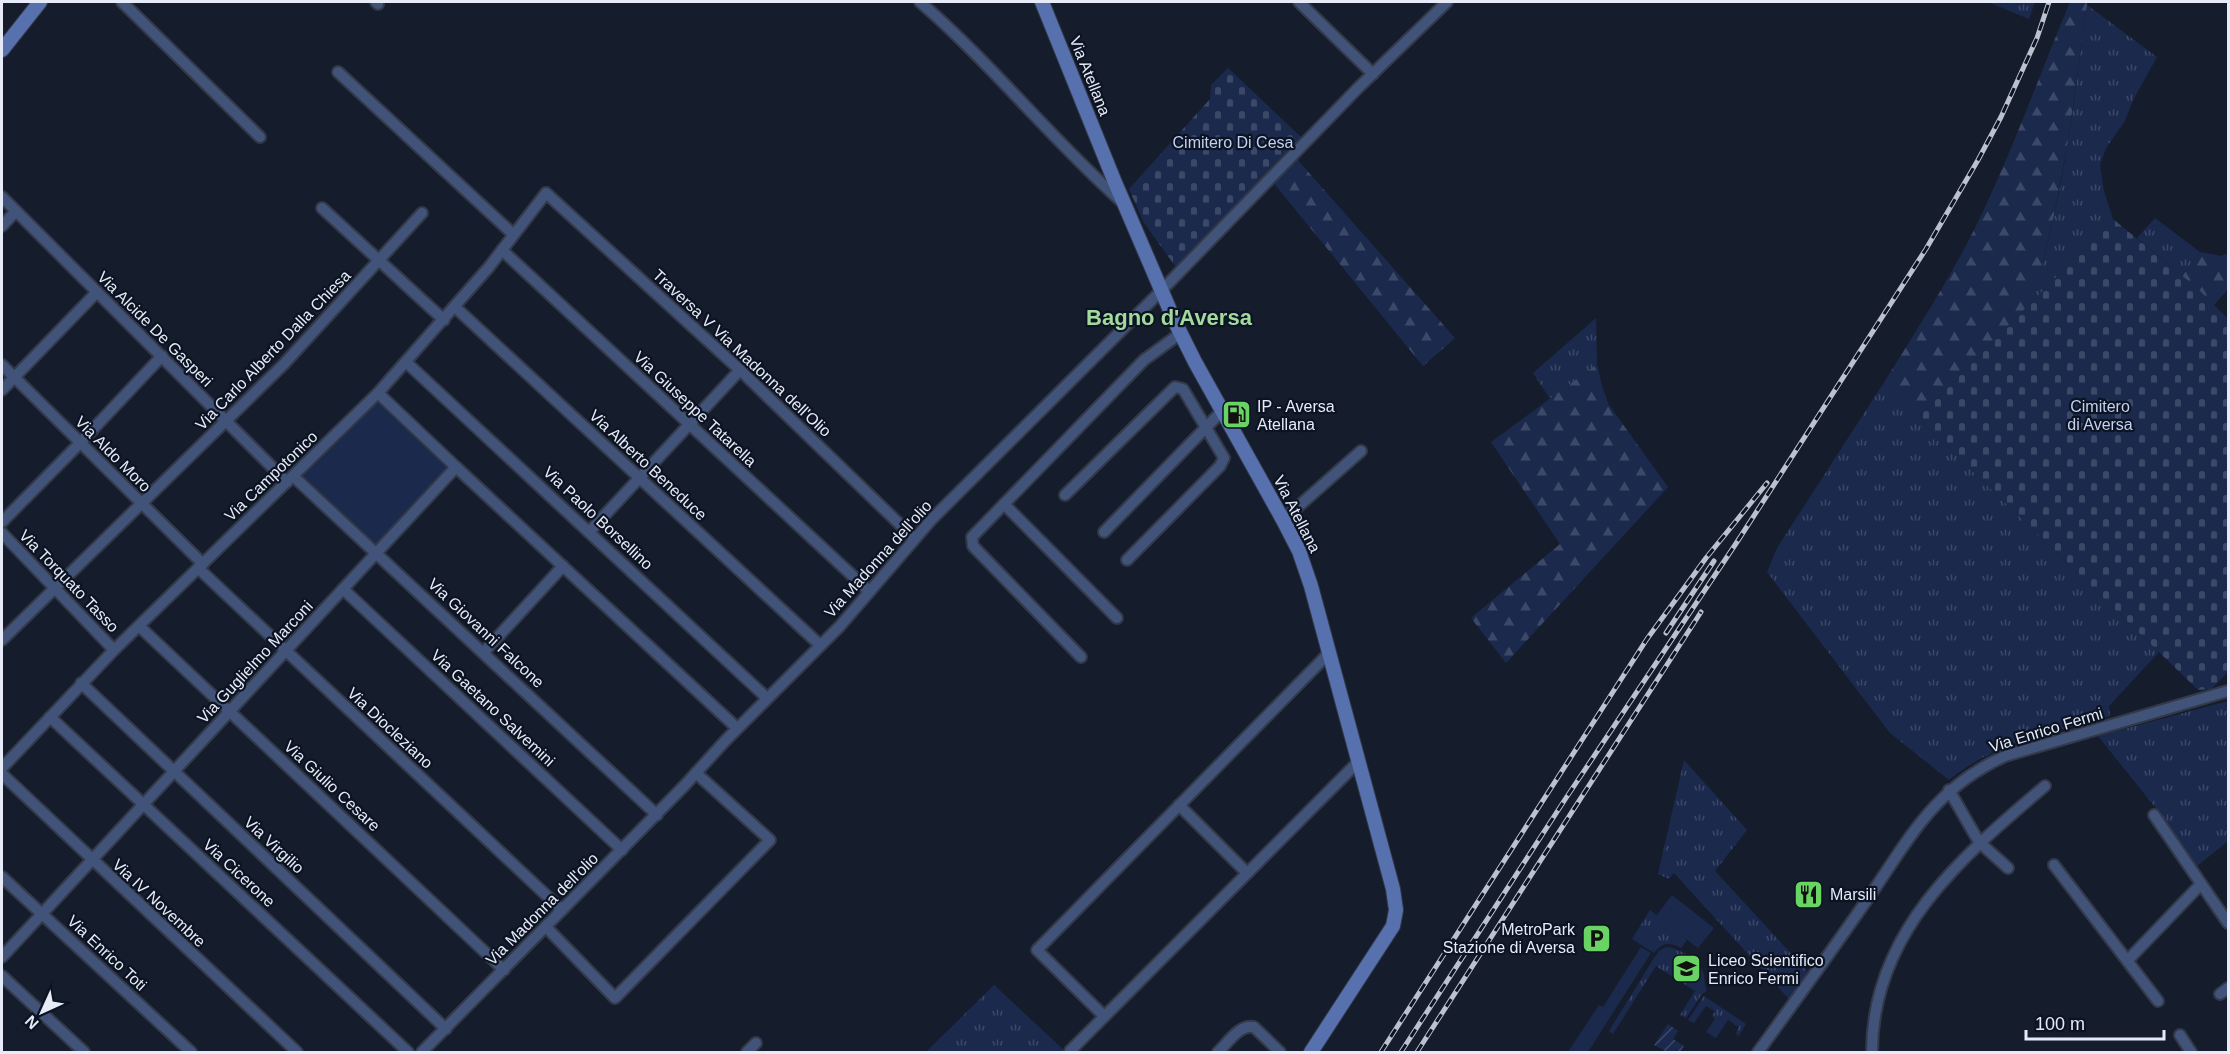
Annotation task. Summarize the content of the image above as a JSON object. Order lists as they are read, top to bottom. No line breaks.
{"streets":{"main road":["Via Atellana"],"street":["Via Alcide De Gasperi","Via Carlo Alberto Dalla Chiesa","Traversa V Via Madonna dell'Olio","Via Giuseppe Tatarella","Via Aldo Moro","Via Alberto Beneduce","Via Campotonico","Via Paolo Borsellino","Via Madonna dell'olio","Via Torquato Tasso","Via Giovanni Falcone","Via Guglielmo Marconi","Via Gaetano Salvemini","Via Diocleziano","Via Enrico Fermi","Via Giulio Cesare","Via Virgilio","Via Cicerone","Via IV Novembre","Via Enrico Toti"]},"crossings":[["Via Atellana","Via Madonna dell'olio"],["Via Alcide De Gasperi","Via Carlo Alberto Dalla Chiesa"],["Via Alcide De Gasperi","Via Campotonico"],["Via Alcide De Gasperi","Via Giovanni Falcone"],["Via Carlo Alberto Dalla Chiesa","Via Aldo Moro"],["Via Carlo Alberto Dalla Chiesa","Via Torquato Tasso"],["Traversa V Via Madonna dell'Olio","Via Campotonico"],["Traversa V Via Madonna dell'Olio","Via Madonna dell'olio"],["Via Giuseppe Tatarella","Via Campotonico"],["Via Giuseppe Tatarella","Via Madonna dell'olio"],["Via Aldo Moro","Via Campotonico"],["Via Aldo Moro","Via Diocleziano"],["Via Alberto Beneduce","Via Campotonico"],["Via Alberto Beneduce","Via Madonna dell'olio"],["Via Campotonico","Via Paolo Borsellino"],["Via Campotonico","Via Torquato Tasso"],["Via Campotonico","Via Giovanni Falcone"],["Via Campotonico","Via Diocleziano"],["Via Campotonico","Via Giulio Cesare"],["Via Campotonico","Via Virgilio"],["Via Campotonico","Via Cicerone"],["Via Paolo Borsellino","Via Madonna dell'olio"],["Via Madonna dell'olio","Via Giovanni Falcone"],["Via Madonna dell'olio","Via Gaetano Salvemini"],["Via Madonna dell'olio","Via Diocleziano"],["Via Madonna dell'olio","Via Giulio Cesare"],["Via Madonna dell'olio","Via Virgilio"],["Via Giovanni Falcone","Via Guglielmo Marconi"],["Via Guglielmo Marconi","Via Gaetano Salvemini"],["Via Guglielmo Marconi","Via Diocleziano"],["Via Guglielmo Marconi","Via Giulio Cesare"],["Via Guglielmo Marconi","Via Virgilio"],["Via Guglielmo Marconi","Via Cicerone"],["Via Guglielmo Marconi","Via IV Novembre"],["Via Guglielmo Marconi","Via Enrico Toti"]],"districts":["Bagno d'Aversa"],"parks":["Cimitero Di Cesa","Cimitero di Aversa"],"places":{"fuel station":["IP - Aversa Atellana"],"restaurant":["Marsili"],"parking":["MetroPark Stazione di Aversa"],"school or university":["Liceo Scientifico Enrico Fermi"]},"scale_bar":"100 m","north":"bottom left"}
